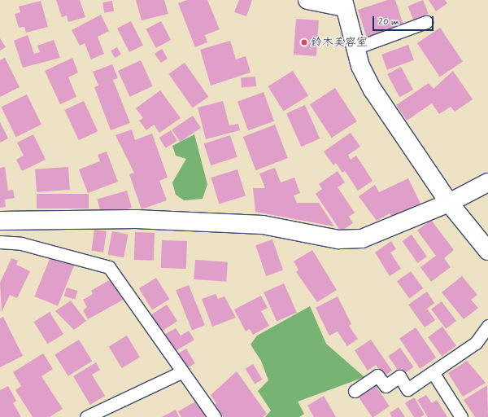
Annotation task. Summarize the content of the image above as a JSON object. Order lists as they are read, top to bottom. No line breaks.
{"places":["鈴木美容室"],"scale_bar":"20 m"}
